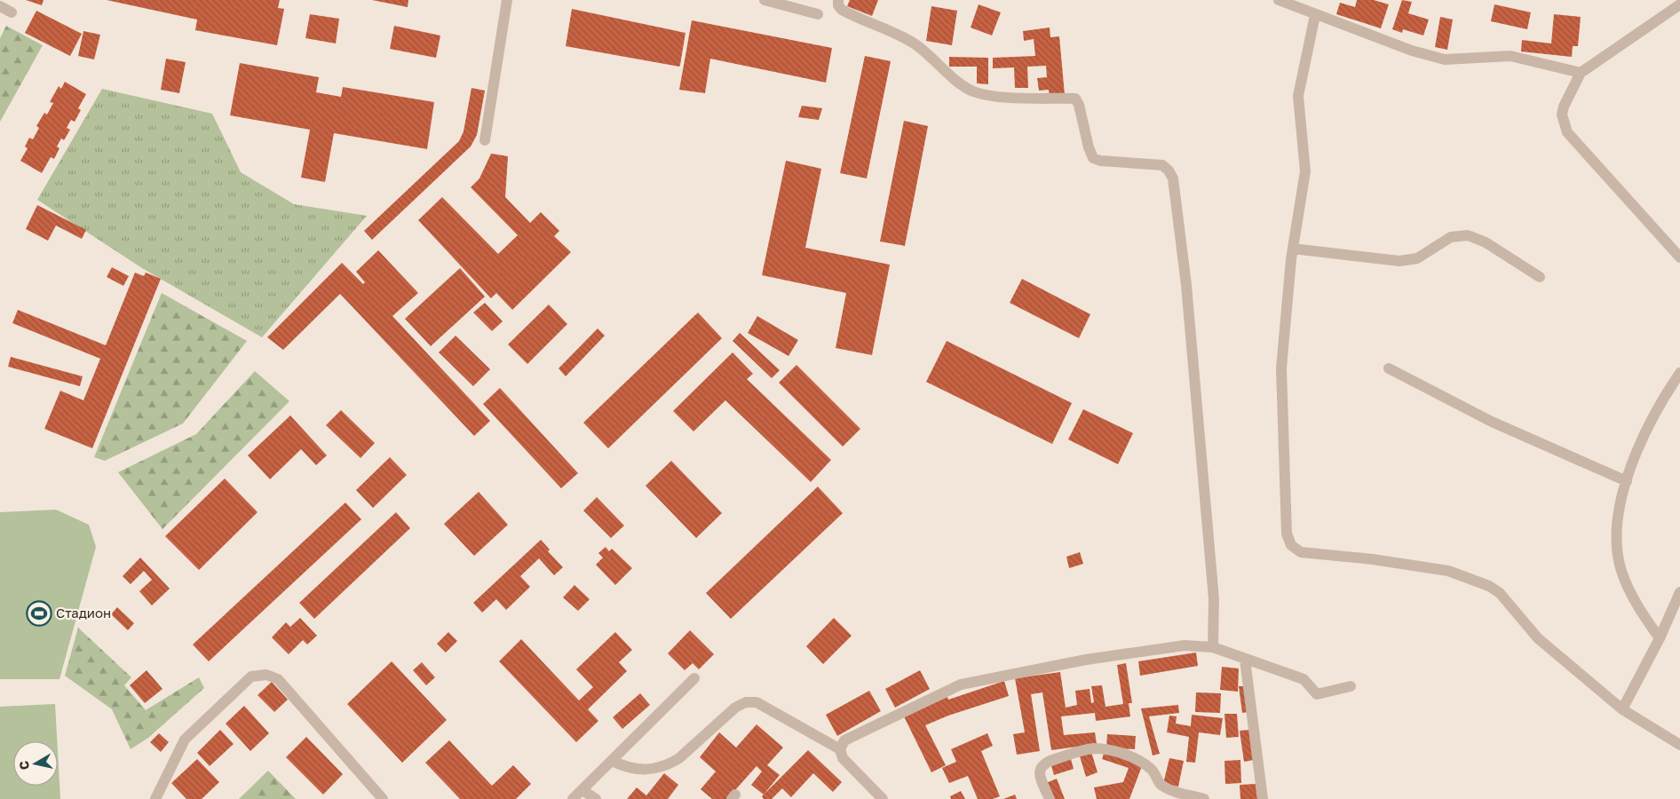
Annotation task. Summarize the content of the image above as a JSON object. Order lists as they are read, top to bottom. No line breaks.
{"places":{"sports":["Стадион"]},"north":"left"}
